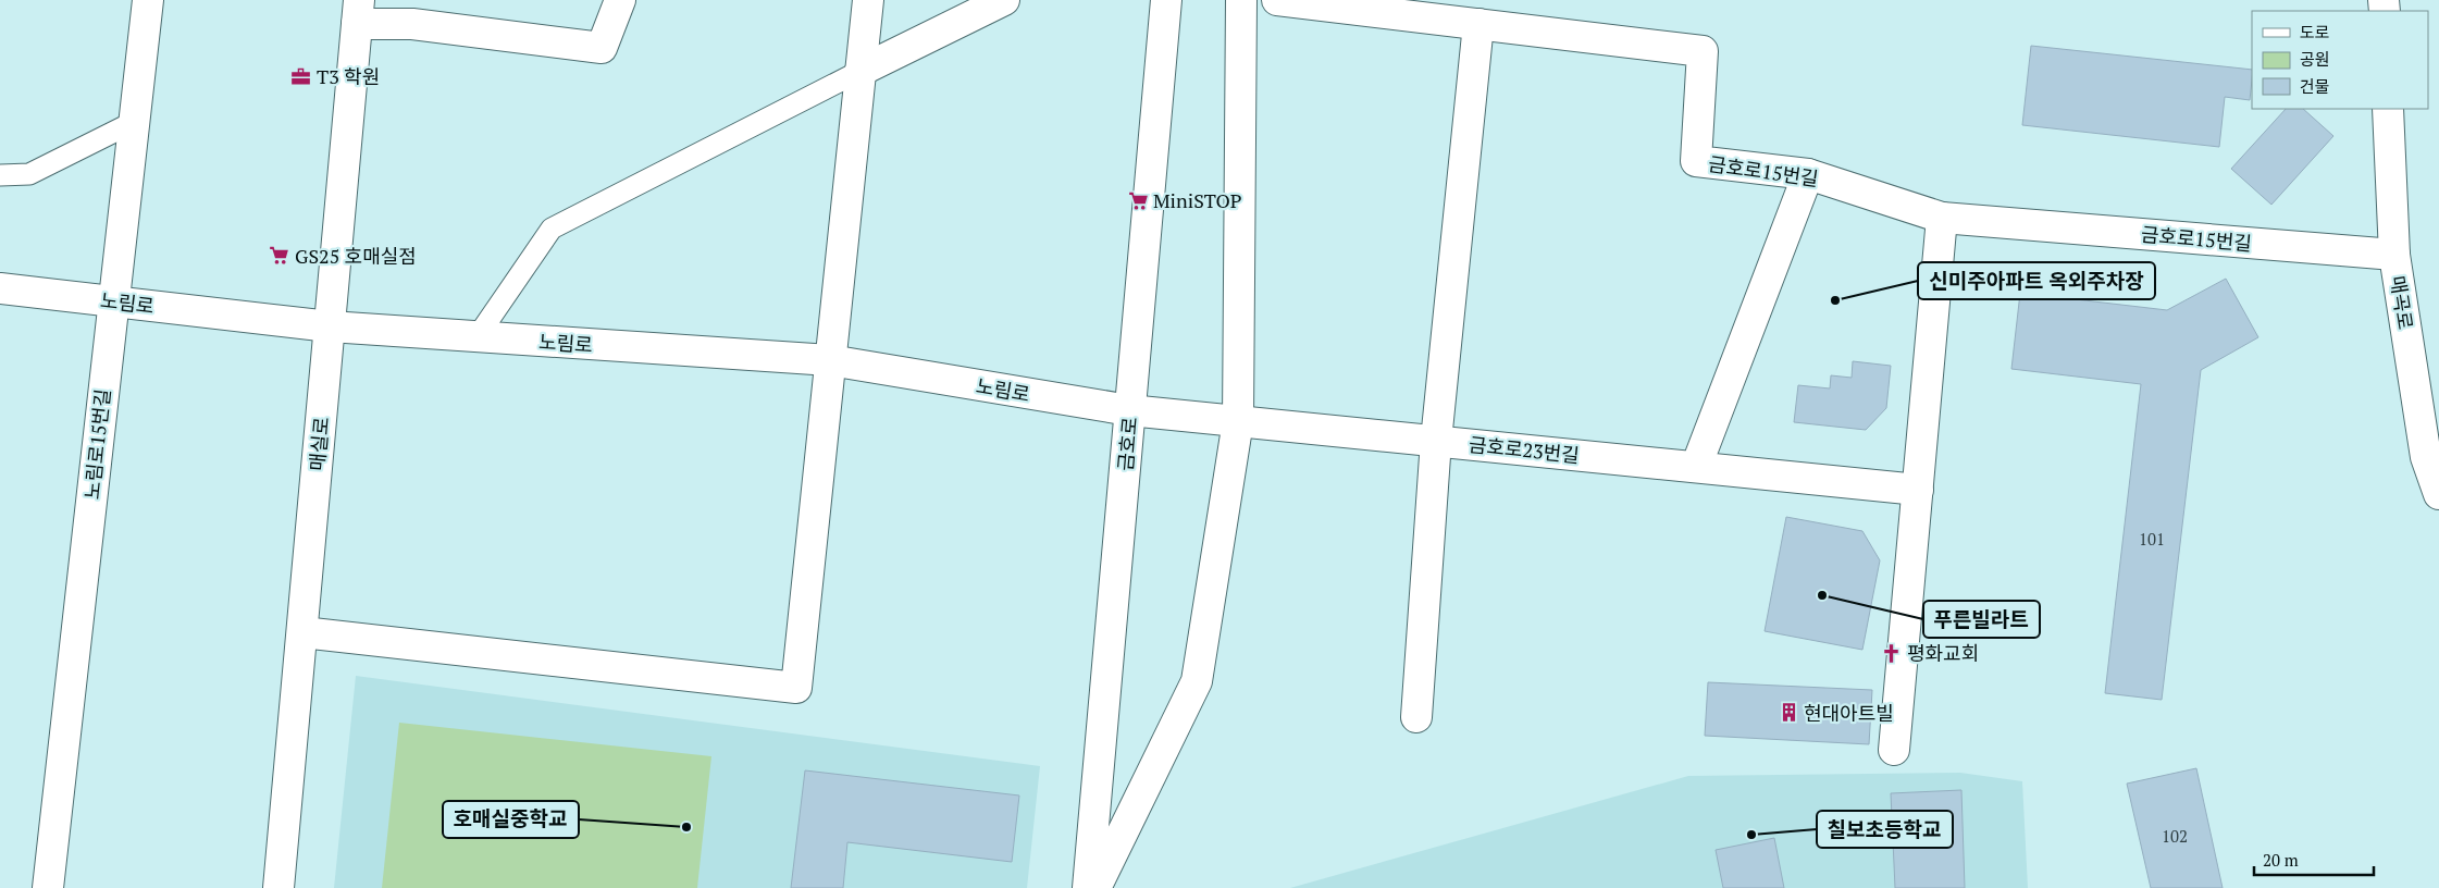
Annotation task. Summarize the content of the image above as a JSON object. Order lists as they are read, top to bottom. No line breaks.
{"streets":{"street":["금호로15번길","노림로","매곡로","노림로15번길","매실로","금호로","금호로23번길"]},"crossings":[["금호로15번길","매곡로"],["노림로","노림로15번길"],["노림로","매실로"],["노림로","금호로"],["노림로","금호로23번길"],["금호로","금호로23번길"]],"places":{"office":["T3 학원"],"supermarket":["MiniSTOP","GS25 호매실점"],"other":["신미주아파트 옥외주차장","푸른빌라트","호매실중학교","칠보초등학교"],"church":["평화교회"],"building":["현대아트빌"]},"house_numbers":["101","102"],"legend":["도로","공원","건물"],"scale_bar":"20 m"}
